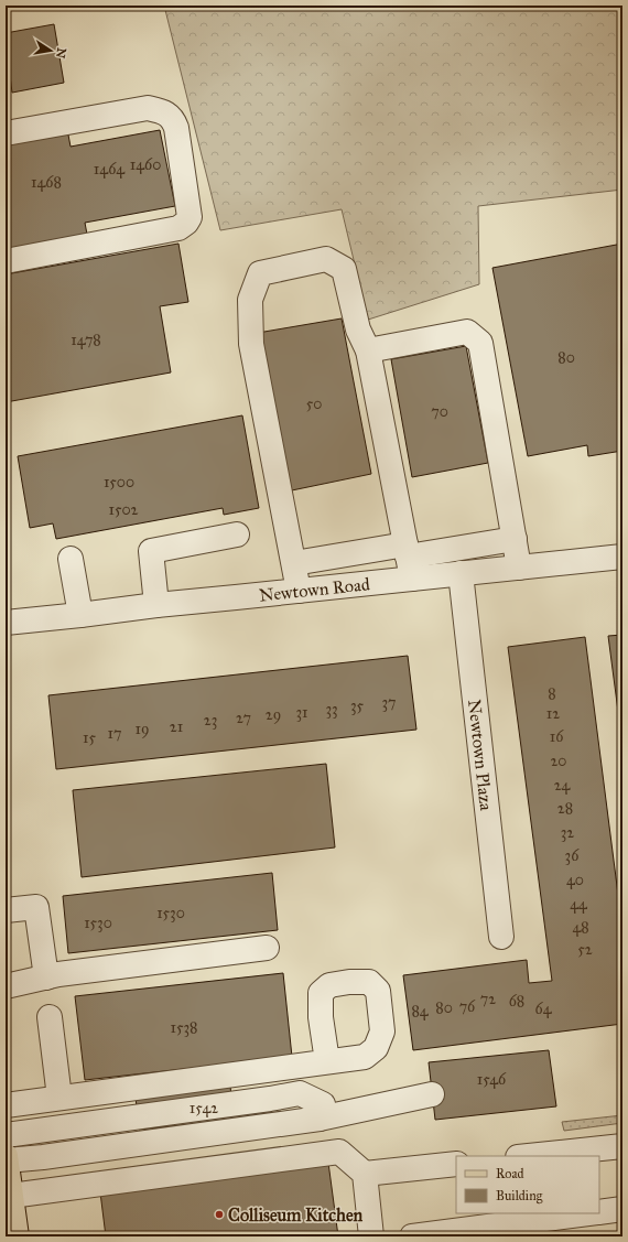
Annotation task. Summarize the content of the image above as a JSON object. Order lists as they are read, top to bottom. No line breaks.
{"streets":{"street":["Newtown Road","Newtown Plaza"]},"crossings":[["Newtown Road","Newtown Plaza"]],"places":["Colliseum Kitchen"],"house_numbers":["1460","1464","1468","1478","80","50","70","1500","1502","8","37","35","33","31","12","29","27","23","21","19","17","16","15","20","24","28","32","36","40","44","1530","1530","48","52","72","68","76","80","64","84","1538","1546","1542"],"legend":["Road","Building"],"north":"right"}
